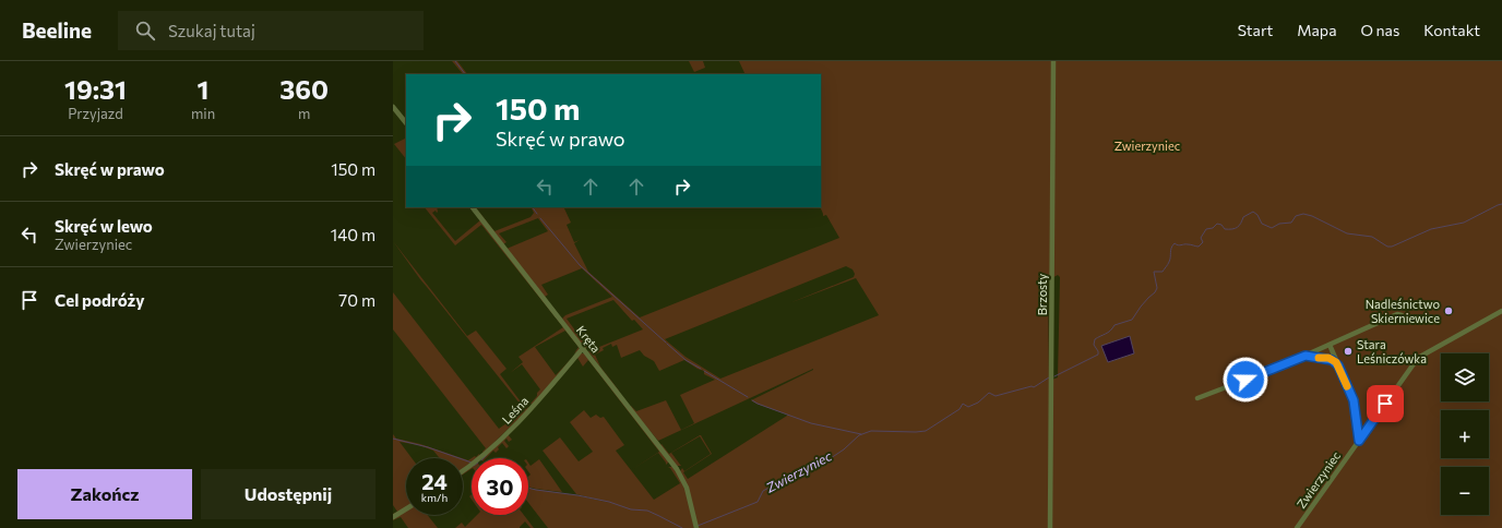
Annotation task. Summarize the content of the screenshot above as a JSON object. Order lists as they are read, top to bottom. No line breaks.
{"streets":{"street":["Brzosty","Kręta","Leśna","Zwierzyniec"]},"crossings":[["Kręta","Leśna"]],"water":["Zwierzyniec"],"parks":["Zwierzyniec"],"places":["Nadleśnictwo Skierniewice","Stara Leśniczówka"],"page":{"header":"Beeline","search":"Szukaj tutaj","nav":["Start","Mapa","O nas","Kontakt"],"eta":["19:31","Przyjazd","1","min","360","m"],"turn":["150 m","Skręć w prawo"],"list":[{"name":"Skręć w prawo","value":"150 m"},{"name":"Skręć w lewo","note":"Zwierzyniec","value":"140 m"},{"name":"Cel podróży","value":"70 m"}],"map_buttons":["+","−"],"speed":"24 km/h","limit":"30","buttons":["Zakończ","Udostępnij"]}}
